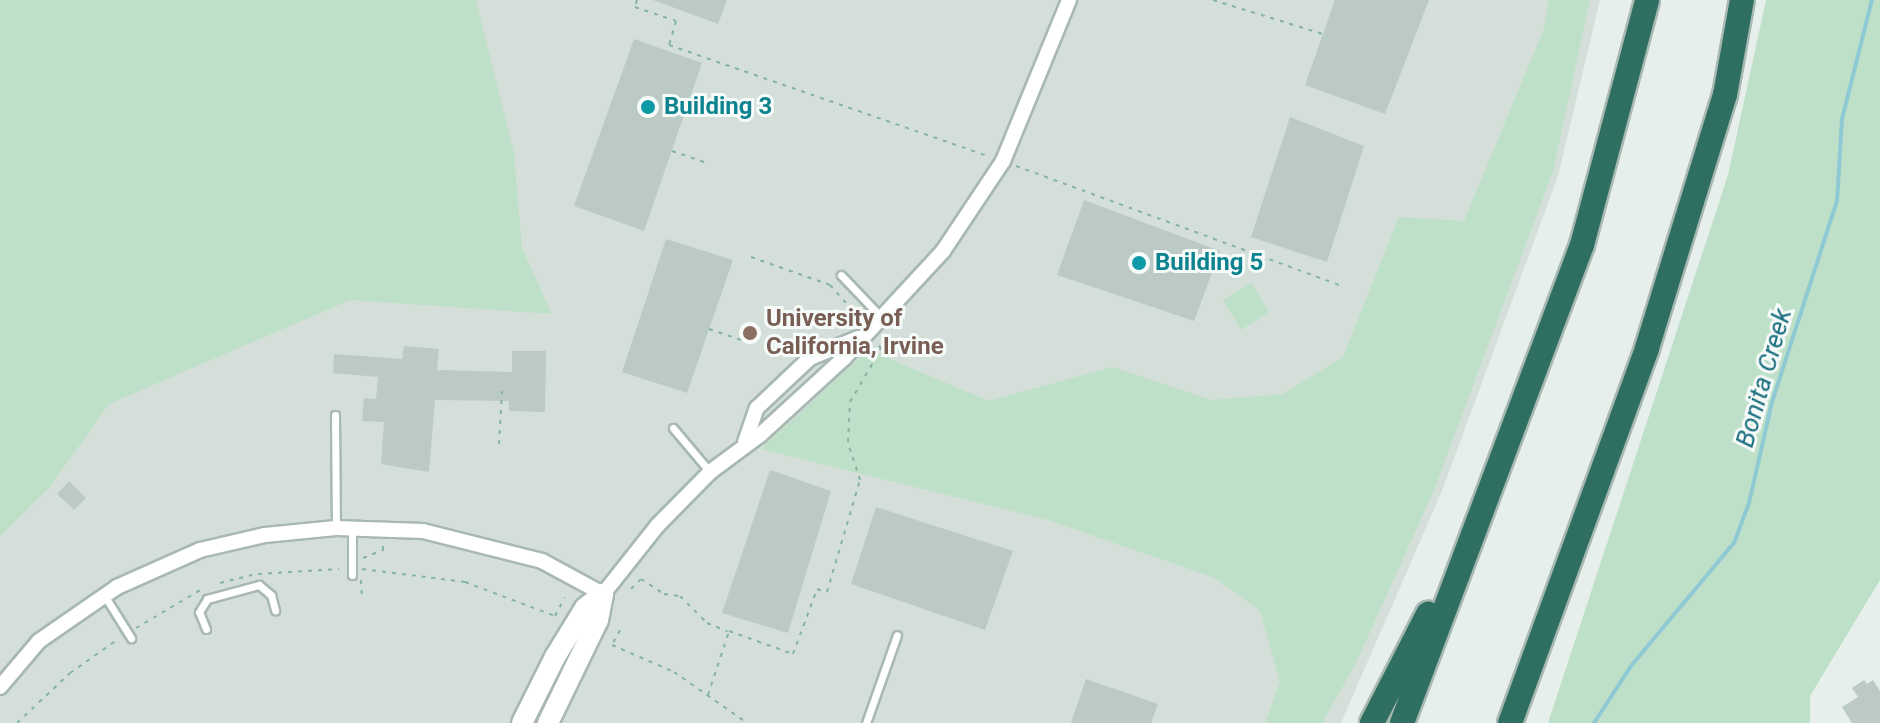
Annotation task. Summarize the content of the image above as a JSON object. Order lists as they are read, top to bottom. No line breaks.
{"water":["Bonita Creek"],"places":["Building 3","Building 5","University of California, Irvine"]}
